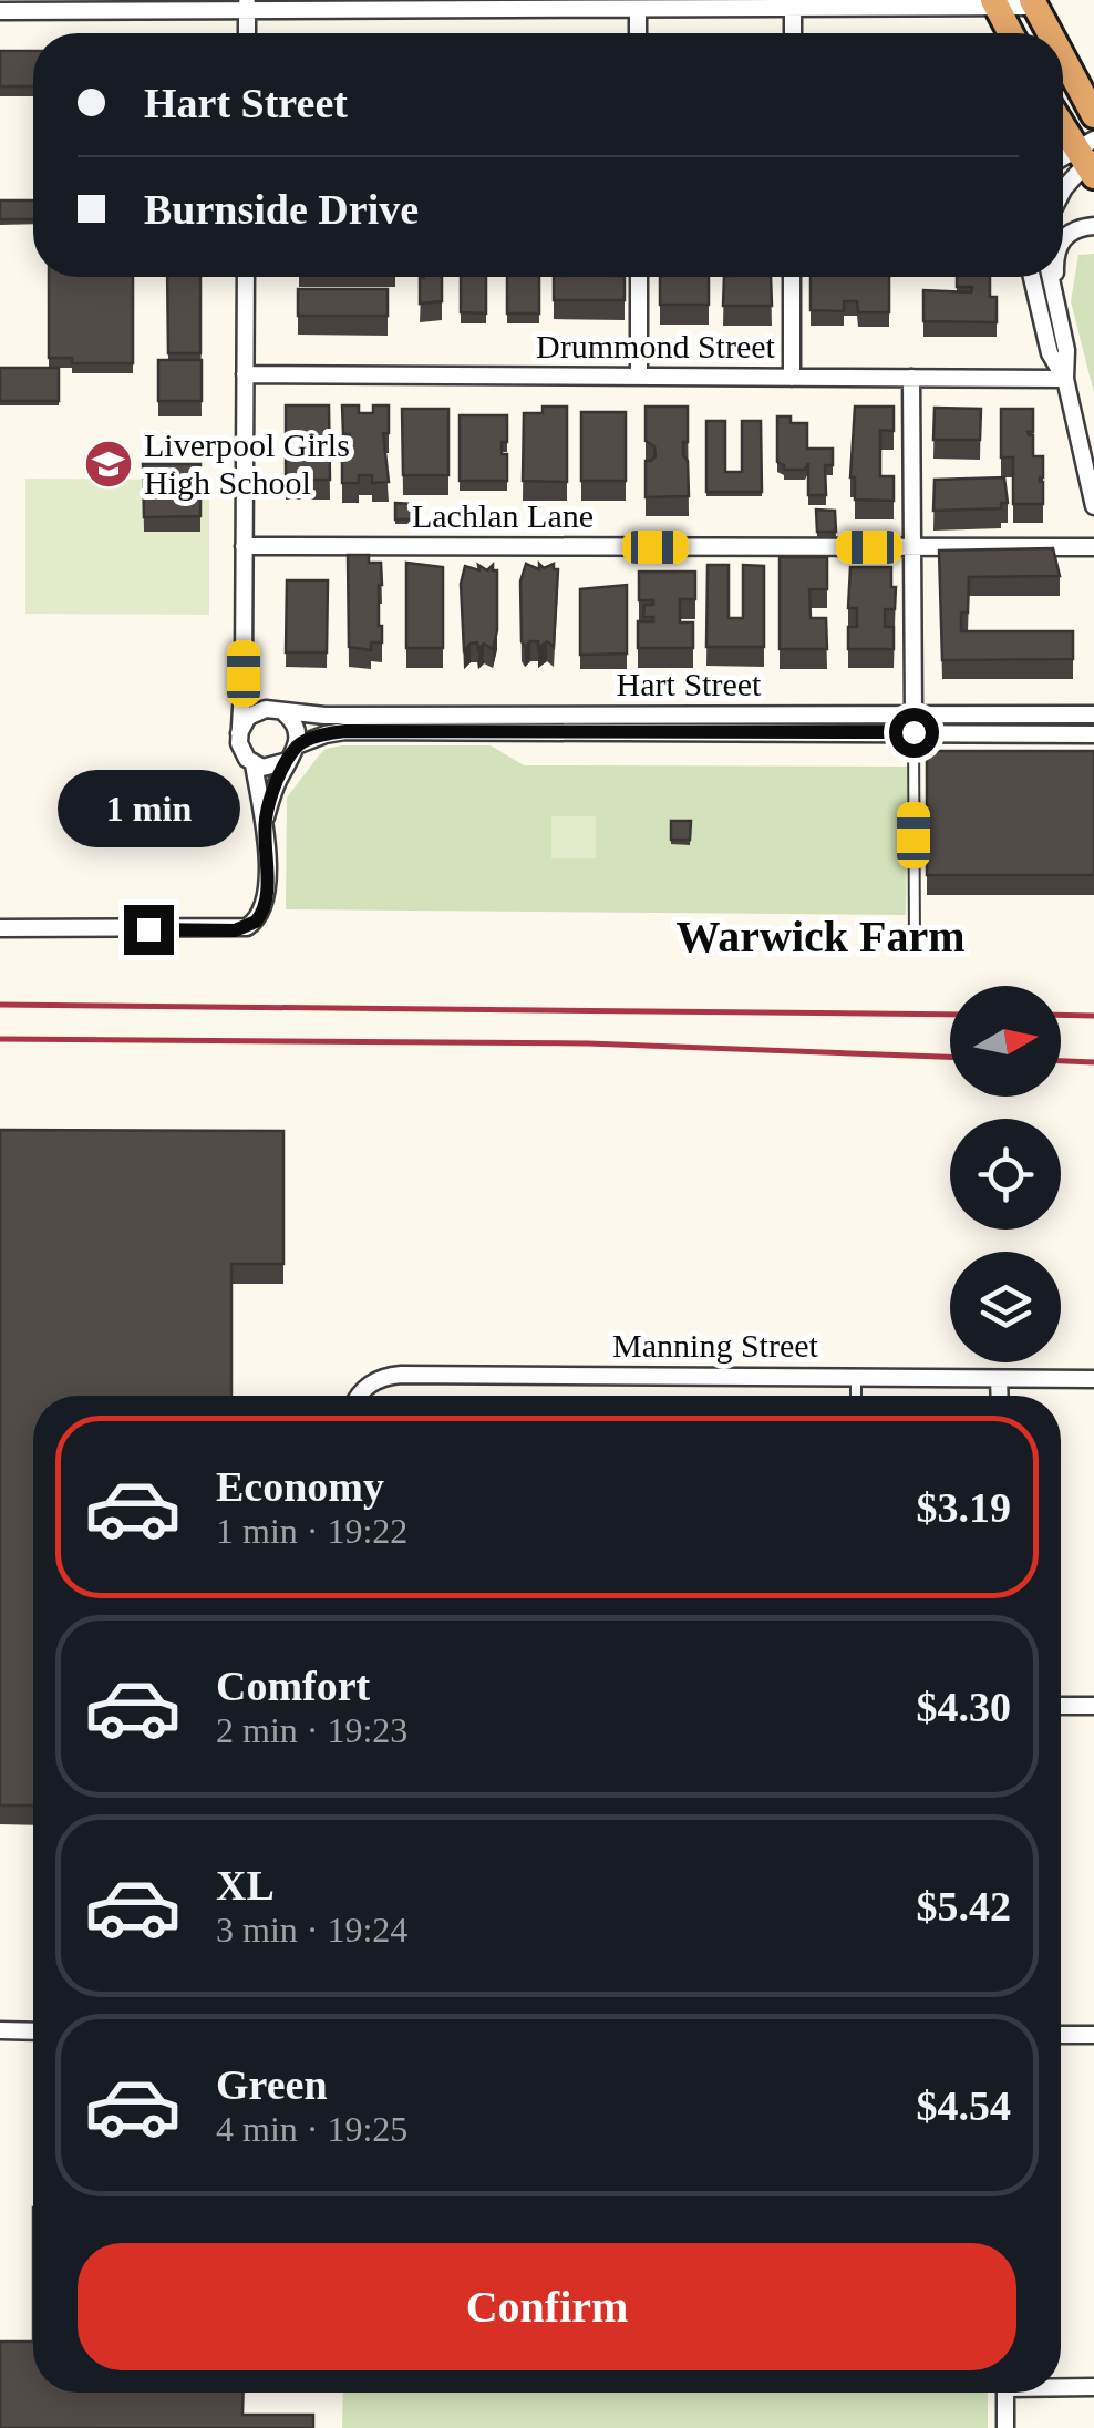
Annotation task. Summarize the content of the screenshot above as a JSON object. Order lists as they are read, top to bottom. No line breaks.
{"streets":{"street":["Drummond Street","Lachlan Lane","Hart Street","Manning Street"]},"districts":["Warwick Farm"],"places":{"school or university":["Liverpool Girls High School"]},"north":"right","page":{"banner":["Hart Street","Burnside Drive"],"bubble":"1 min","list":[{"name":"Economy","note":"1 min · 19:22","value":"$3.19"},{"name":"Comfort","note":"2 min · 19:23","value":"$4.30"},{"name":"XL","note":"3 min · 19:24","value":"$5.42"},{"name":"Green","note":"4 min · 19:25","value":"$4.54"}],"buttons":"Confirm"}}
